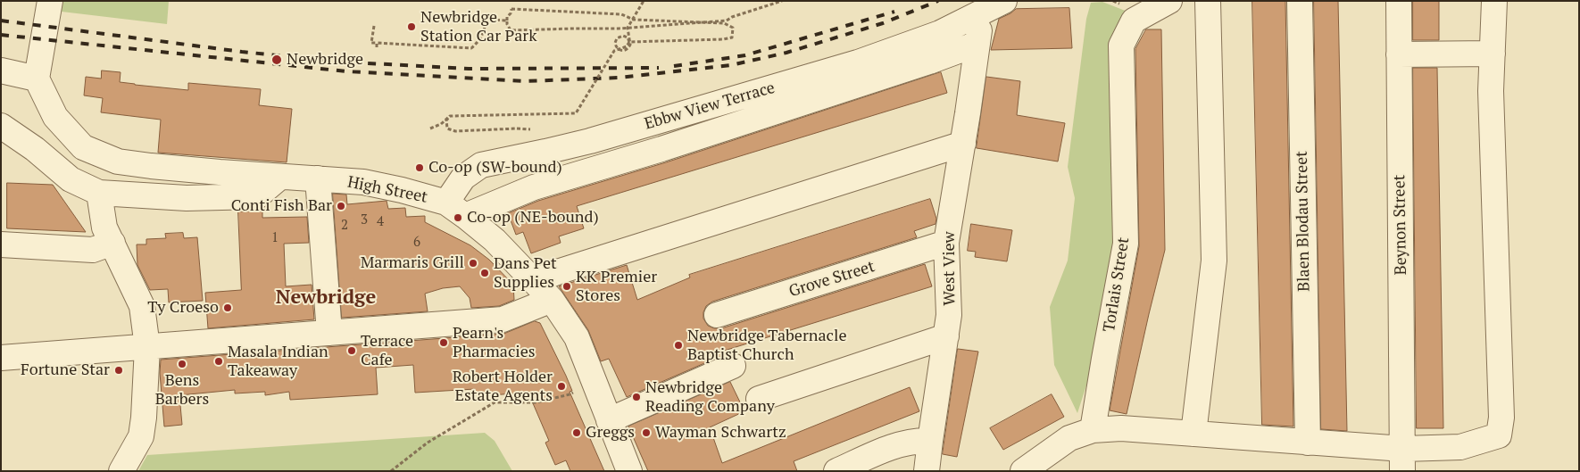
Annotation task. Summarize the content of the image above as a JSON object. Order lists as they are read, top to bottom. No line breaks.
{"streets":{"street":["Ebbw View Terrace","High Street","Blaen Blodau Street","Beynon Street","West View","Grove Street","Torlais Street"]},"crossings":[["Ebbw View Terrace","High Street"],["Ebbw View Terrace","West View"],["West View","Grove Street"]],"districts":["Newbridge"],"places":["Newbridge Station Car Park","Newbridge","Co-op (SW-bound)","Conti Fish Bar","Co-op (NE-bound)","Marmaris Grill","Dans Pet Supplies","KK Premier Stores","Ty Croeso","Pearn's Pharmacies","Newbridge Tabernacle Baptist Church","Terrace Cafe","Masala Indian Takeaway","Bens Barbers","Fortune Star","Robert Holder Estate Agents","Newbridge Reading Company","Greggs","Wayman Schwartz"],"house_numbers":["3","4","2","1","6"]}
